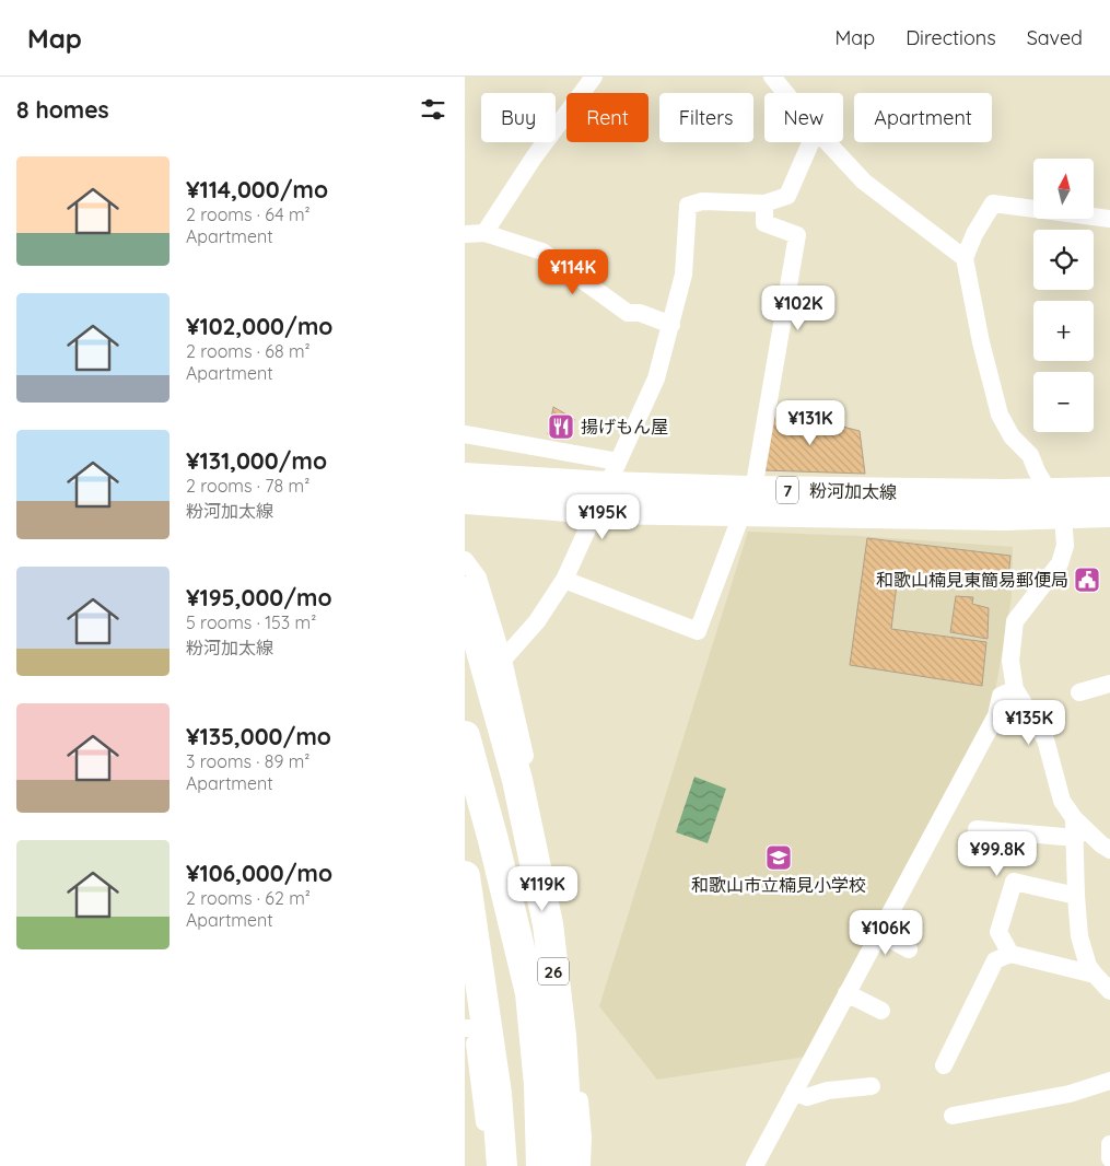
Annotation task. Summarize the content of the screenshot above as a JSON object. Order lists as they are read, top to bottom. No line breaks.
{"streets":{"highway":["26"],"main road":["7","粉河加太線"]},"places":{"restaurant":["揚げもん屋"],"public building":["和歌山楠見東簡易郵便局"],"school or university":["和歌山市立楠見小学校"]},"north":"top","page":{"header":"Map","nav":["Map","Directions","Saved"],"heading":"8 homes","chip":["Buy","Rent","Filters","New","Apartment"],"list":[{"name":"¥114,000/mo","note":"2 rooms · 64 m² · Apartment"},{"name":"¥102,000/mo","note":"2 rooms · 68 m² · Apartment"},{"name":"¥131,000/mo","note":"2 rooms · 78 m² · 粉河加太線"},{"name":"¥195,000/mo","note":"5 rooms · 153 m² · 粉河加太線"},{"name":"¥135,000/mo","note":"3 rooms · 89 m² · Apartment"},{"name":"¥106,000/mo","note":"2 rooms · 62 m² · Apartment"}],"map_buttons":["+","−"],"price":["¥114K","¥102K","¥131K","¥195K","¥135K","¥99.8K","¥119K","¥106K"]}}
